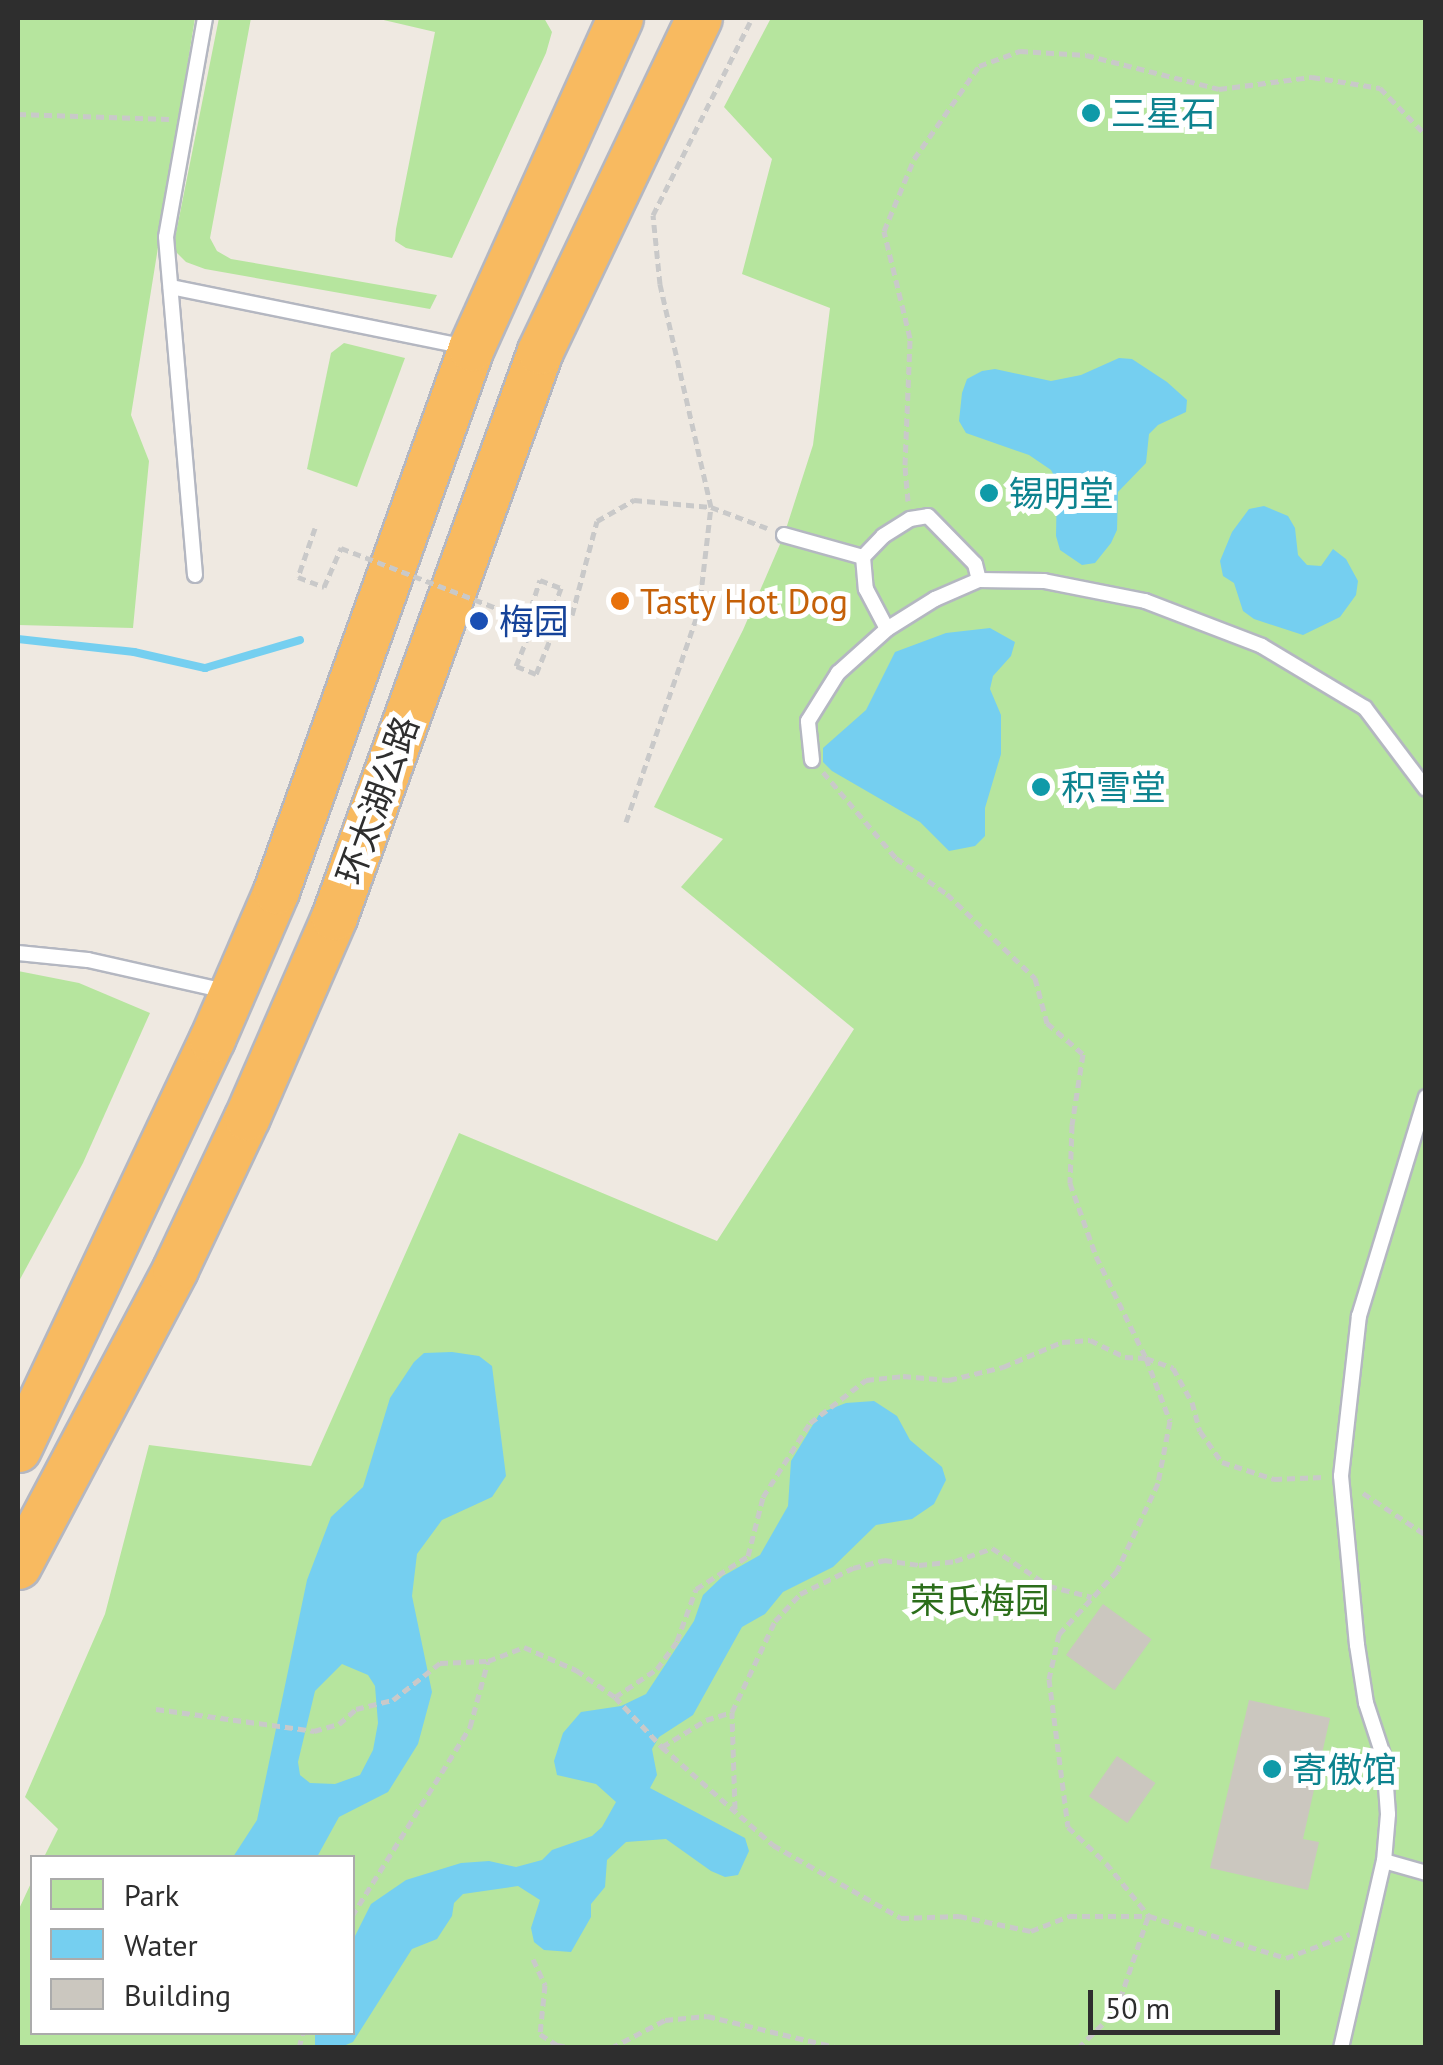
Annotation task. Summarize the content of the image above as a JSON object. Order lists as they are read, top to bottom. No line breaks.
{"streets":{"highway":["环太湖公路"]},"parks":["荣氏梅园"],"places":["三星石","锡明堂","Tasty Hot Dog","梅园","积雪堂","寄傲馆"],"legend":["Park","Water","Building"],"scale_bar":"50 m"}
